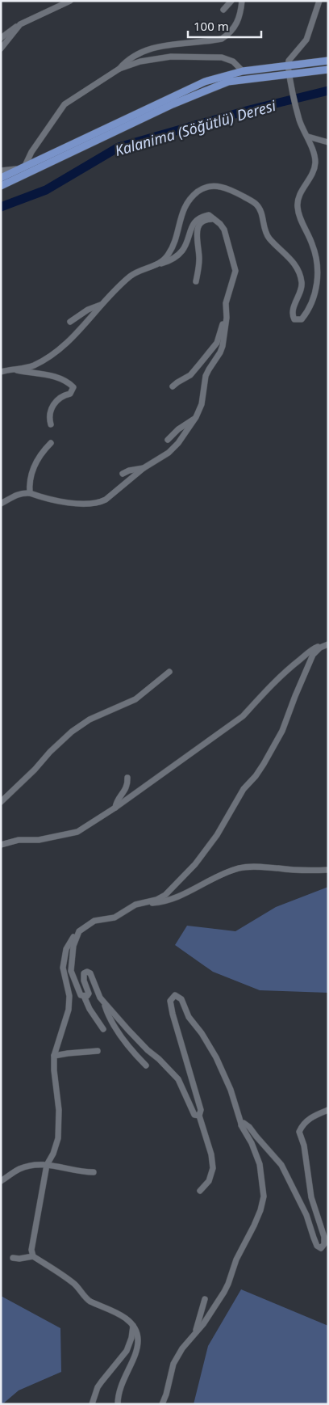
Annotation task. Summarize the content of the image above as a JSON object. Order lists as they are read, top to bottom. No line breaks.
{"water":["Kalanima (Söğütlü) Deresi"],"scale_bar":"100 m"}
